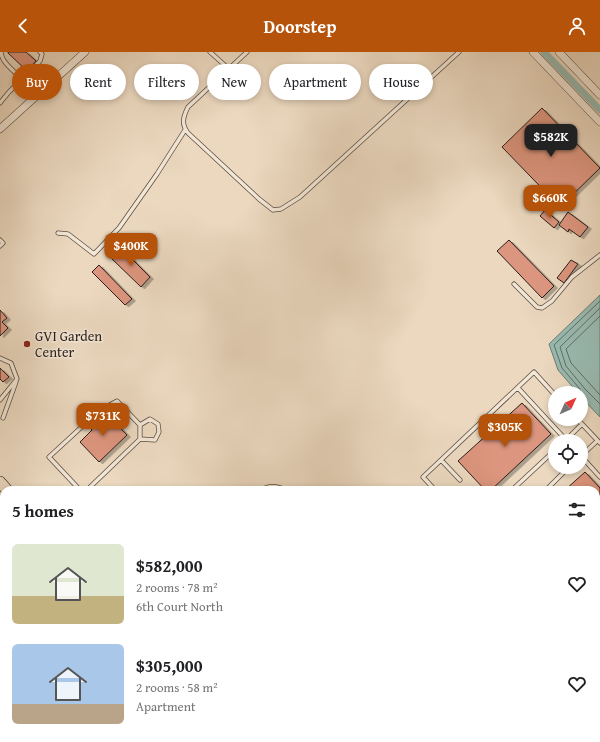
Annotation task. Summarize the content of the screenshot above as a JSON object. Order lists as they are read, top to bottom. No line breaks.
{"places":["GVI Garden Center"],"north":"top right","page":{"header":"Doorstep","chip":["Buy","Rent","Filters","New","Apartment","House"],"price":["$582K","$660K","$400K","$731K","$305K"],"heading":"5 homes","list":[{"name":"$582,000","note":"2 rooms · 78 m² · 6th Court North"},{"name":"$305,000","note":"2 rooms · 58 m² · Apartment"}]}}
